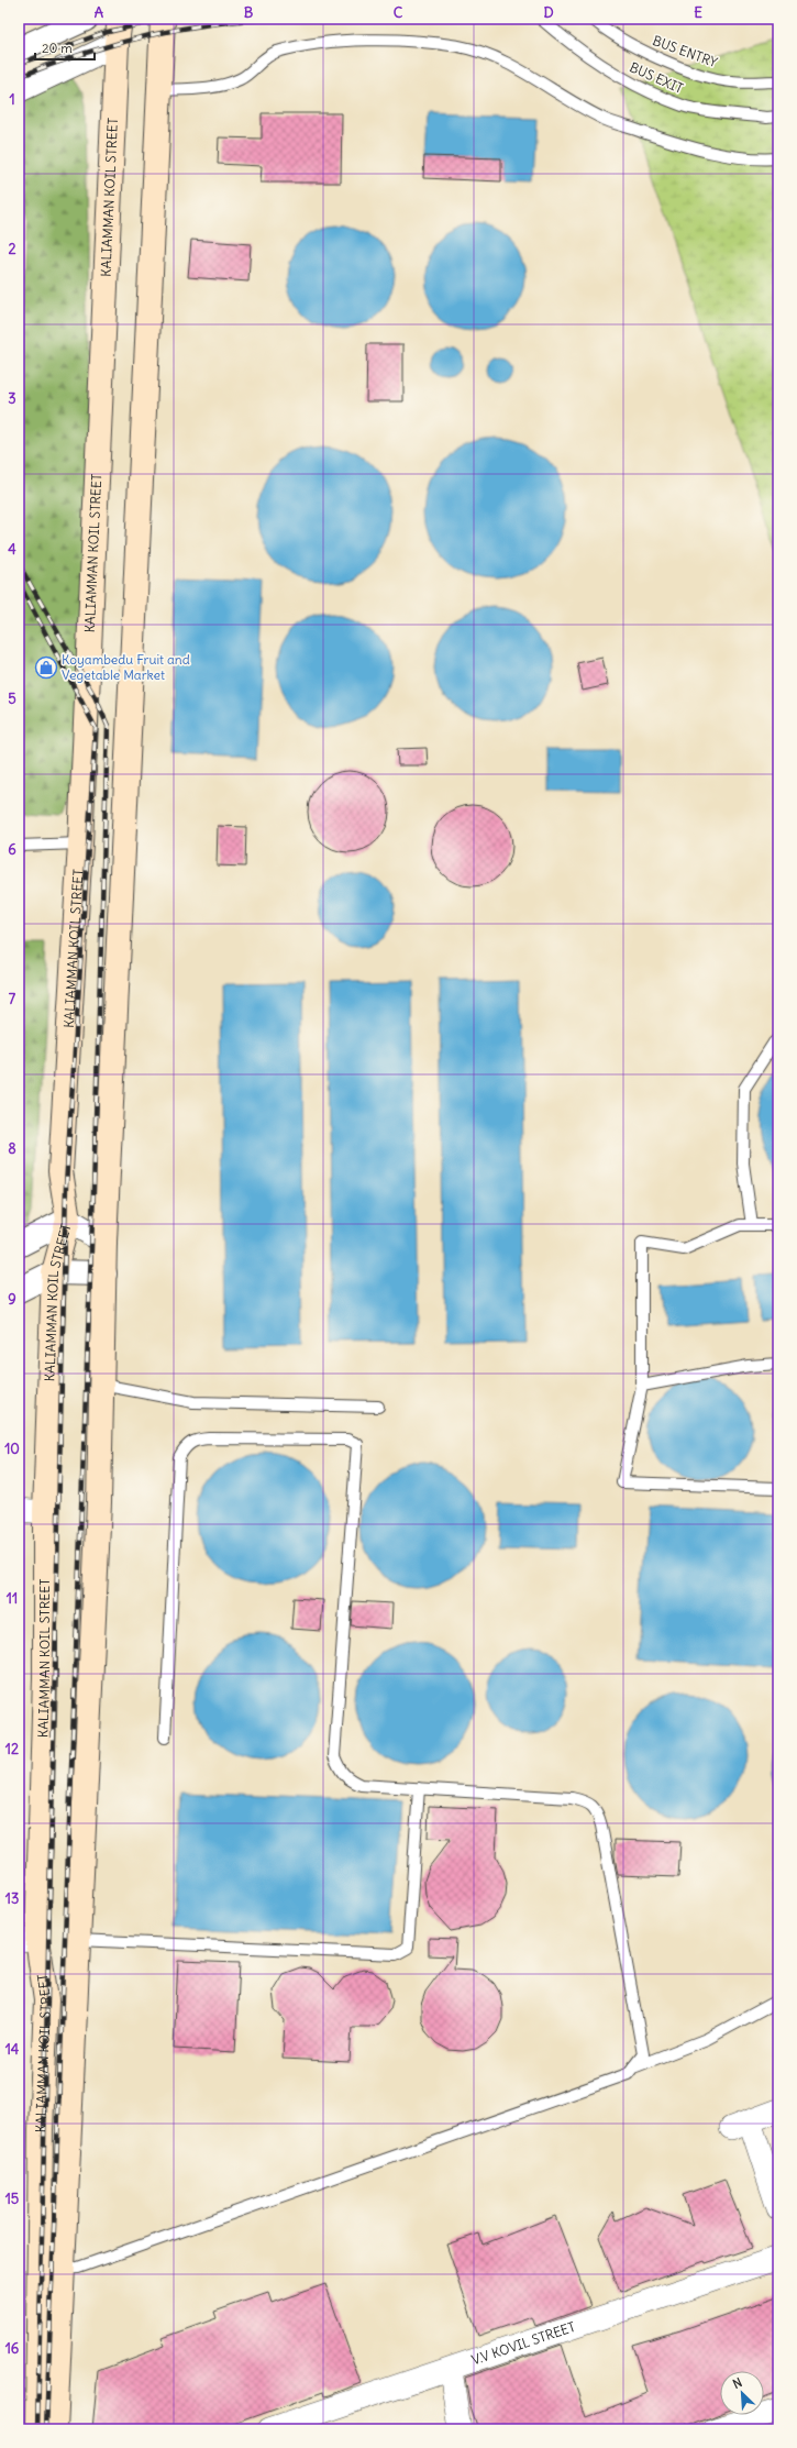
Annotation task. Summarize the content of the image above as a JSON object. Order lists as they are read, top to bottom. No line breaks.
{"streets":{"main road":["KALIAMMAN KOIL STREET"],"street":["V.V KOVIL STREET"],"lane":["BUS ENTRY","BUS EXIT"]},"places":{"shop":["Koyambedu Fruit and Vegetable Market"]},"scale_bar":"20 m","north":"top left","grid":{"columns":["A","B","C","D","E"],"rows":["1","2","3","4","5","6","7","8","9","10","11","12","13","14","15","16"]}}
